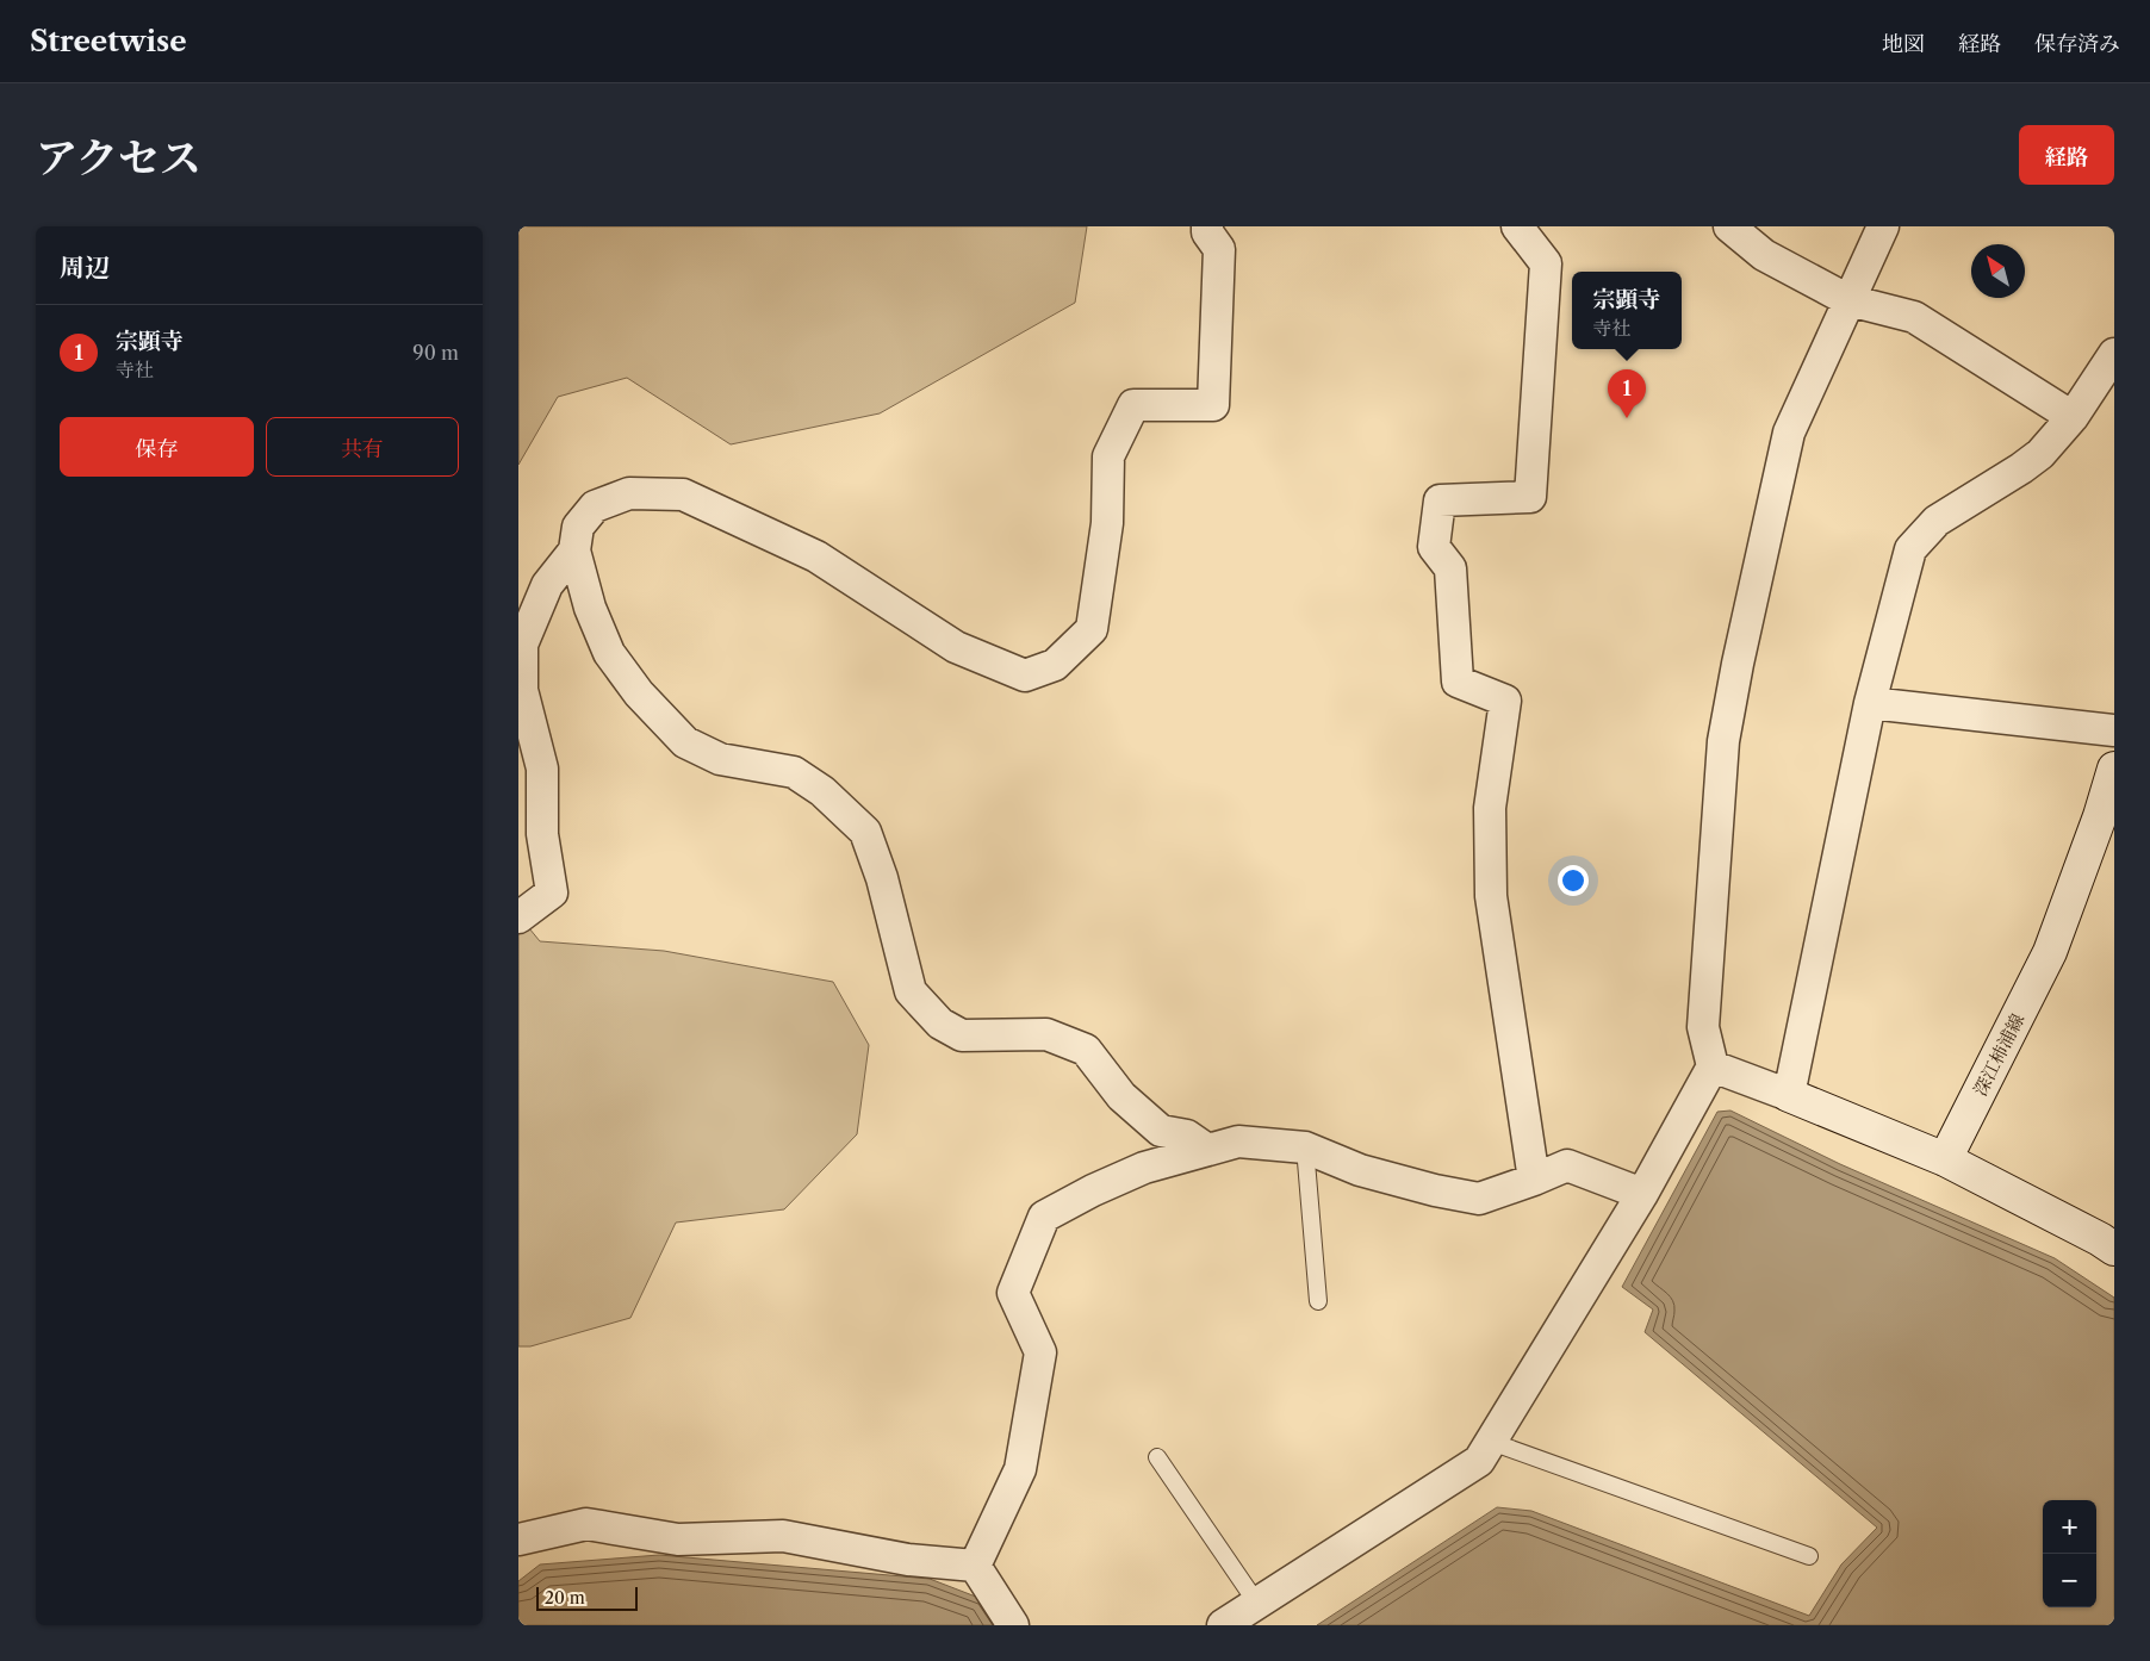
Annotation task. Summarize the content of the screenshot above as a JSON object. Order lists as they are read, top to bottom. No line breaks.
{"streets":{"main road":["深江柿浦線"]},"scale_bar":"20 m","north":"top left","page":{"header":"Streetwise","nav":["地図","経路","保存済み"],"title":"アクセス","buttons":["経路",["保存","共有"]],"heading":"周辺","popup":["宗顕寺","寺社"],"list":[{"mark":"1","name":"宗顕寺","note":"寺社","value":"90 m"}],"pins":"1","map_buttons":["+","−"],"scale":"20 m"}}
